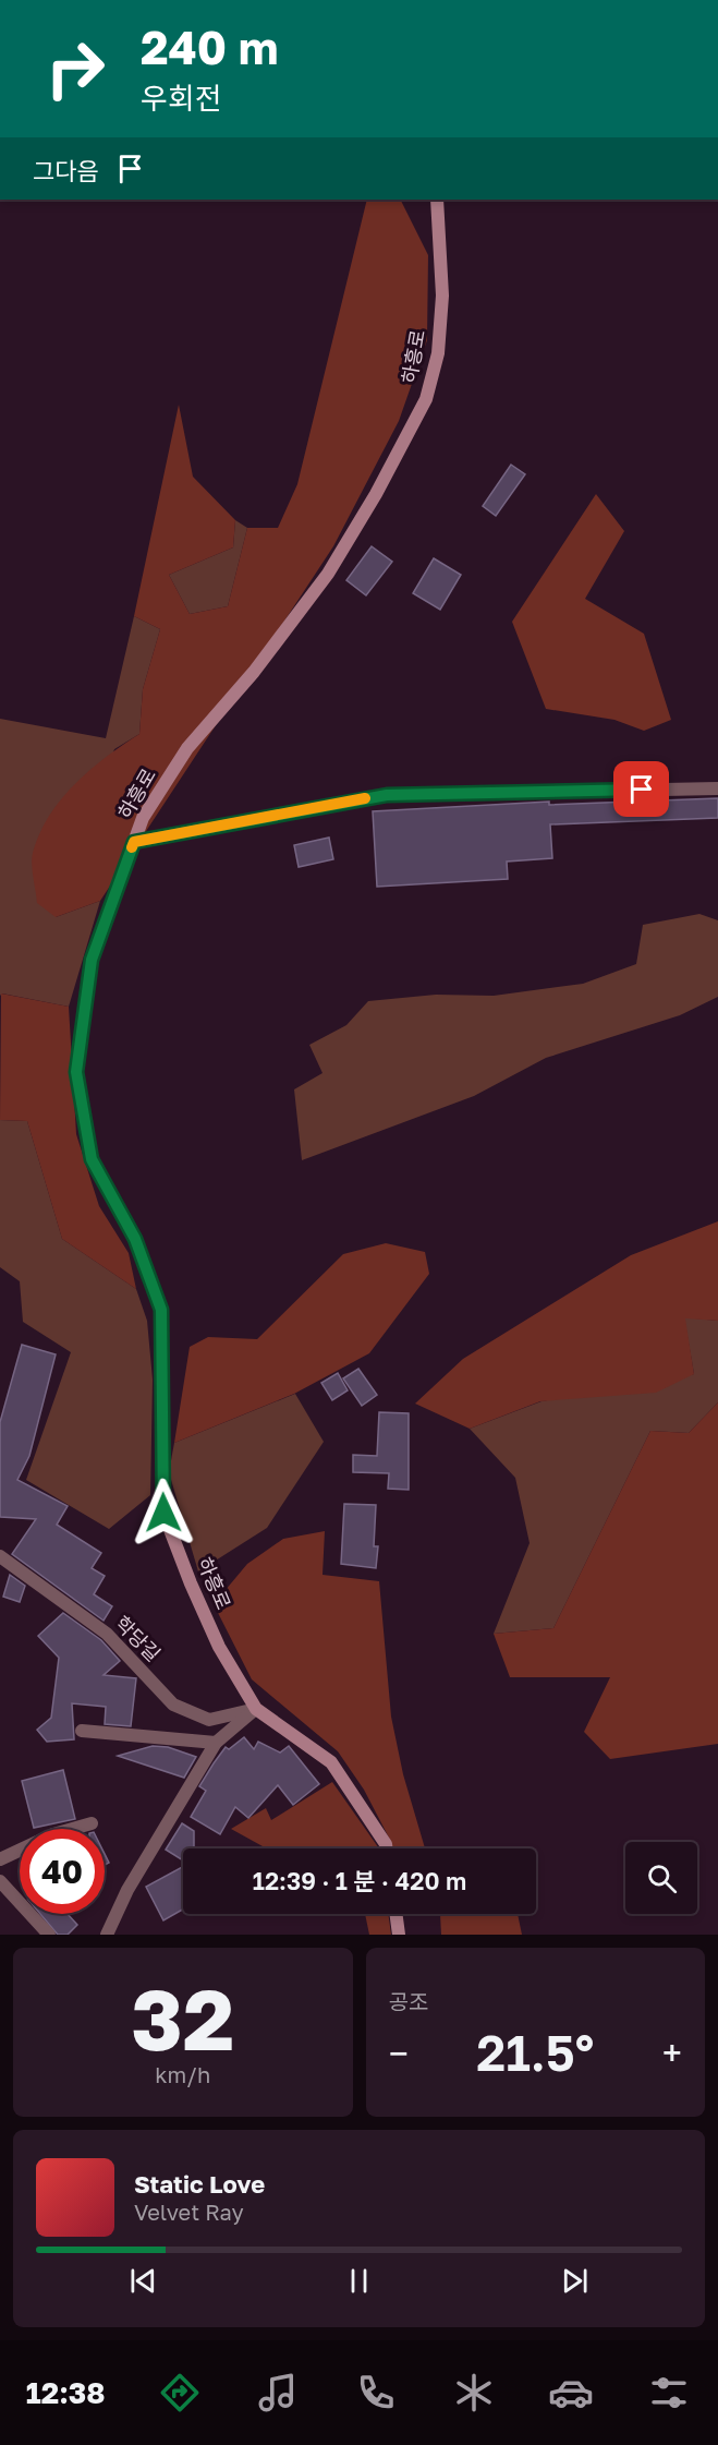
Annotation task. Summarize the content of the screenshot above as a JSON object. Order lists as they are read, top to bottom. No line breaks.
{"streets":{"street":["하흥로","학당길"]},"crossings":[["하흥로","학당길"]],"page":{"turn":["240 m","우회전"],"then":"그다음","limit":"40","trip":"12:39 · 1 분 · 420 m","tile":[["32","km/h"],"공조"],"heat":["−","21.5°","+"],"song":["Static Love","Velvet Ray"],"tabs":"12:38"}}
